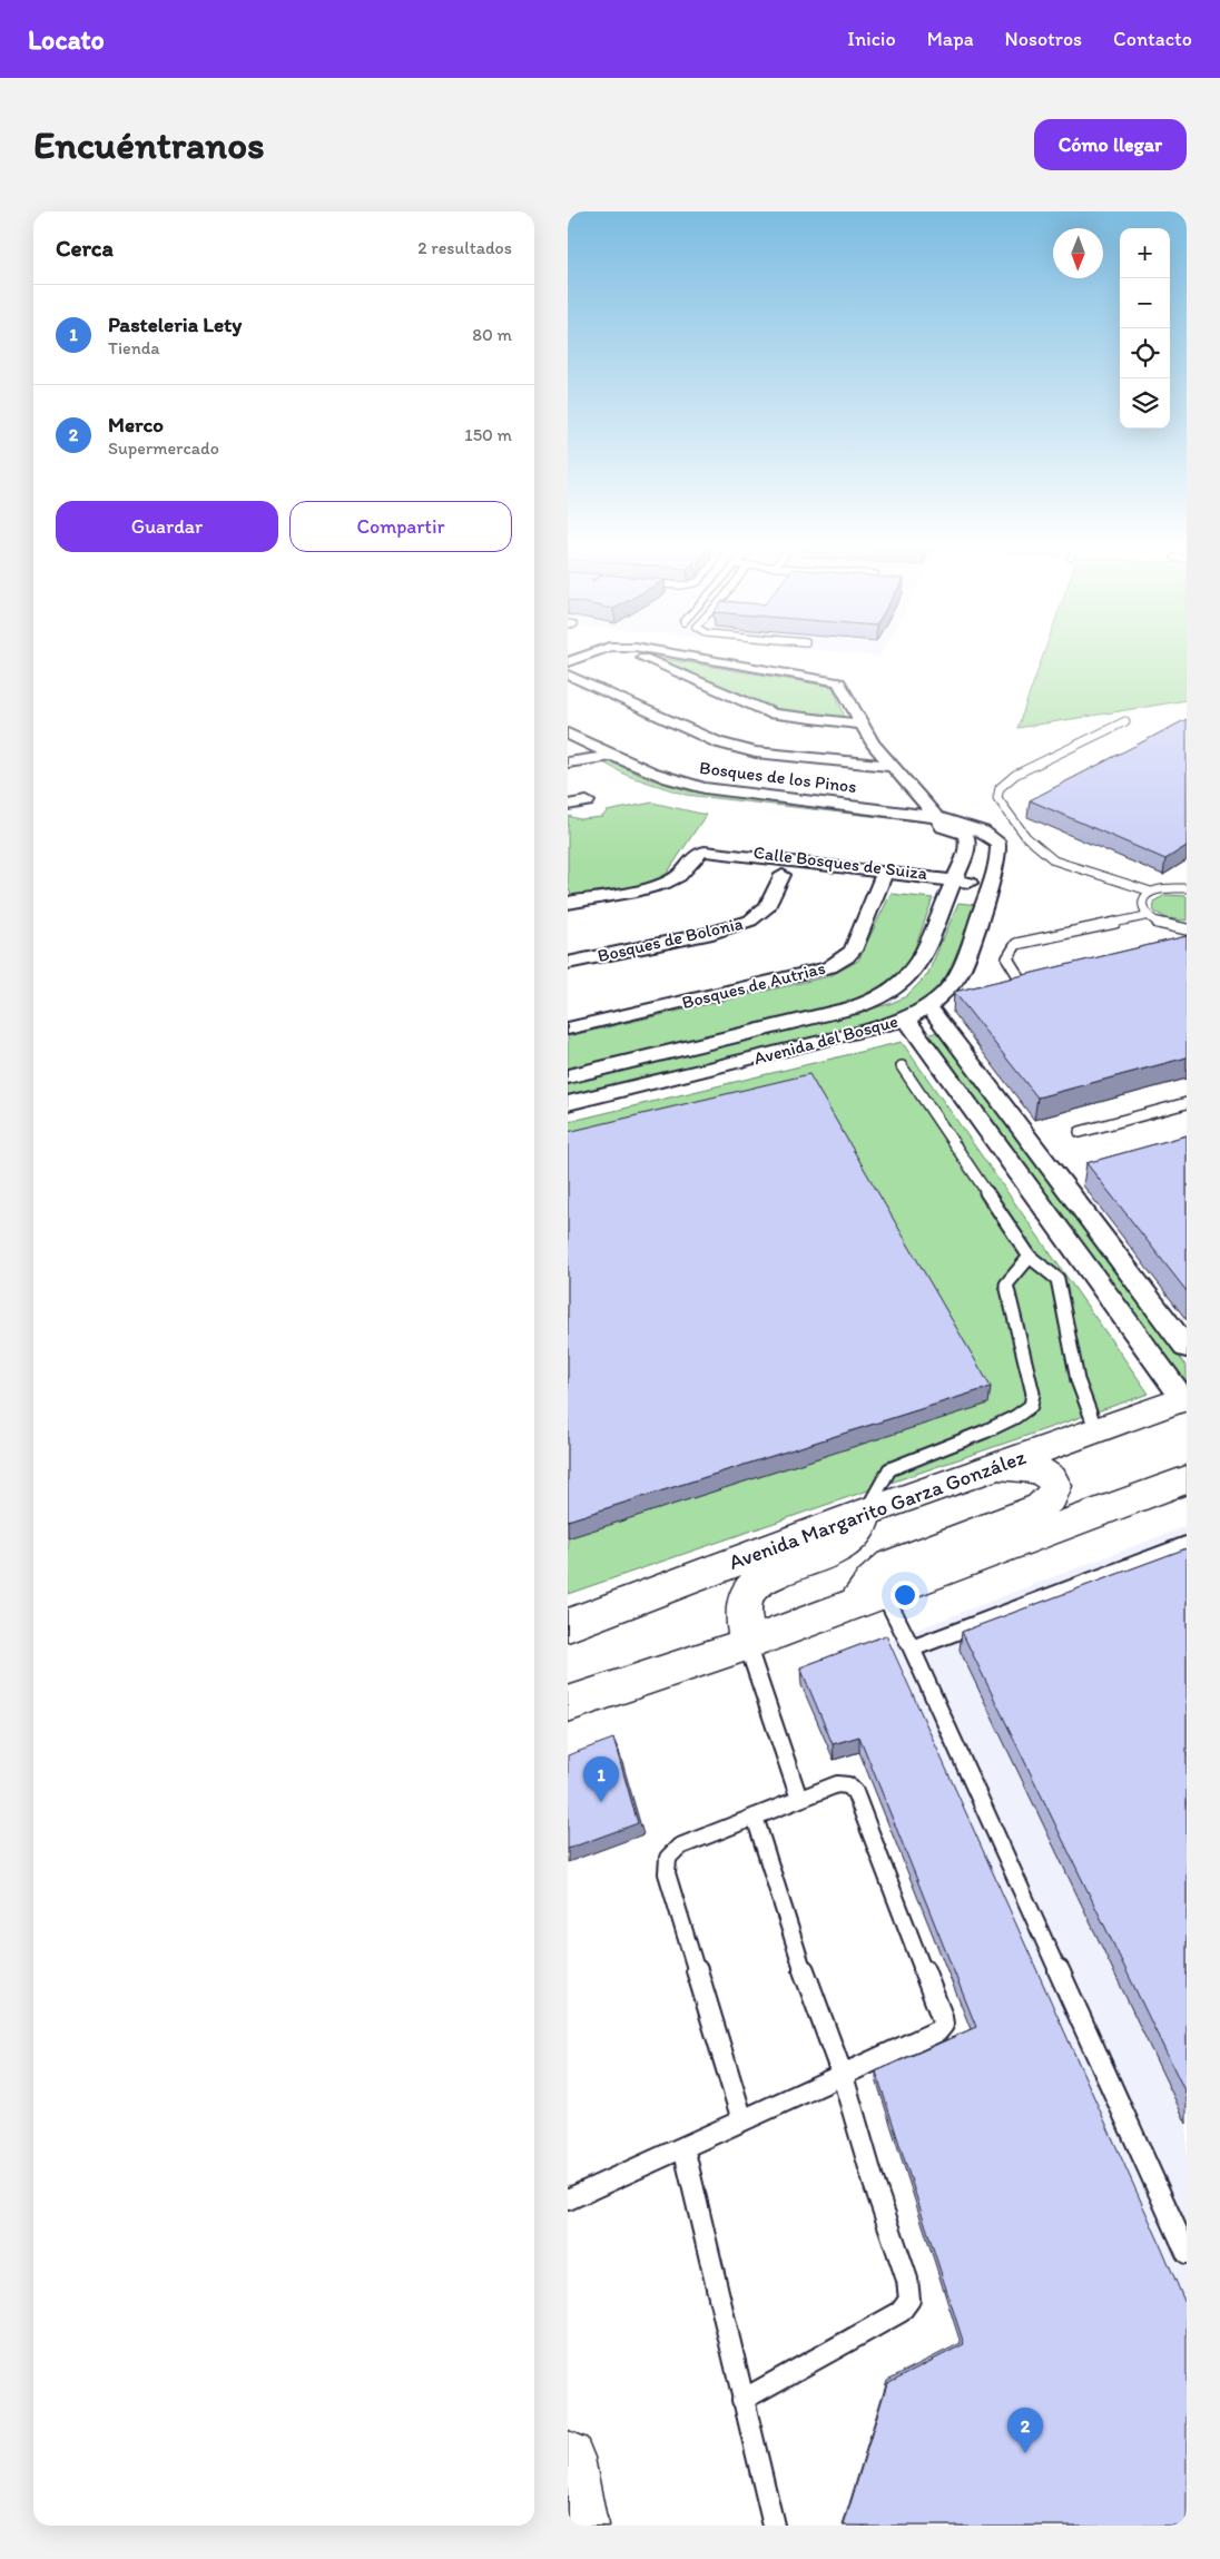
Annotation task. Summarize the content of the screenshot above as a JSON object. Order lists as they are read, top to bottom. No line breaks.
{"streets":{"main road":["Avenida Margarito Garza González"],"street":["Bosques de los Pinos","Calle Bosques de Suiza","Bosques de Bolonia","Bosques de Autrias","Avenida del Bosque"]},"crossings":[["Bosques de los Pinos","Avenida del Bosque"],["Calle Bosques de Suiza","Bosques de Bolonia"],["Calle Bosques de Suiza","Bosques de Autrias"],["Calle Bosques de Suiza","Avenida del Bosque"]],"north":"bottom","page":{"header":"Locato","nav":["Inicio","Mapa","Nosotros","Contacto"],"buttons":["Cómo llegar",["Guardar","Compartir"]],"title":"Encuéntranos","heading":["Cerca","2 resultados"],"map_buttons":["+","−"],"list":[{"mark":"1","name":"Pasteleria Lety","note":"Tienda","value":"80 m"},{"mark":"2","name":"Merco","note":"Supermercado","value":"150 m"}],"pins":["1","2"]}}
